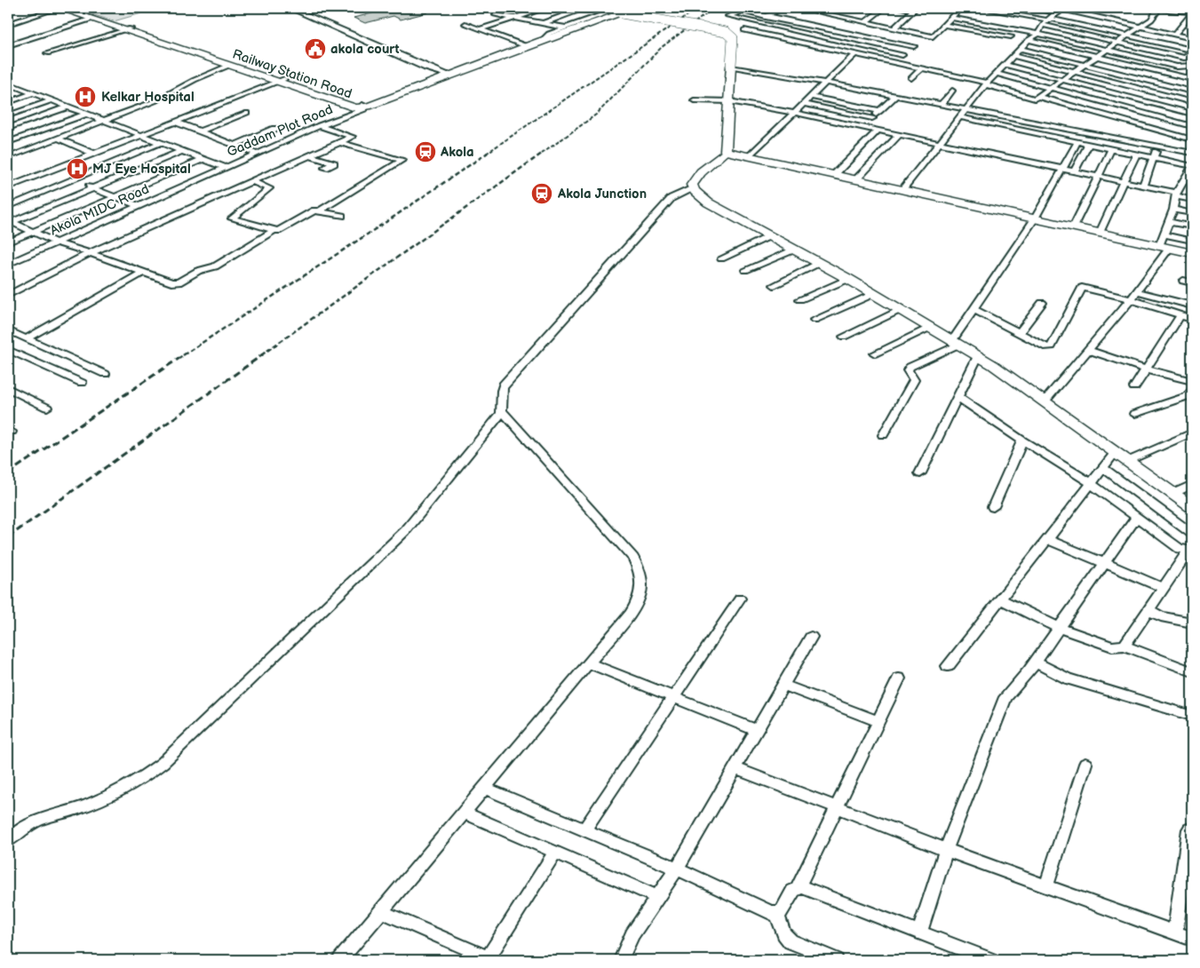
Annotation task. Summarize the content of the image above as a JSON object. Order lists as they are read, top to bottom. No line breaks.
{"streets":{"highway":["Railway Station Road"],"street":["Gaddam Plot Road","Akola MIDC Road"]},"crossings":[["Railway Station Road","Gaddam Plot Road"],["Gaddam Plot Road","Akola MIDC Road"]],"places":{"public building":["akola court"],"hospital":["Kelkar Hospital","MJ Eye Hospital"],"station":["Akola","Akola Junction"]}}
